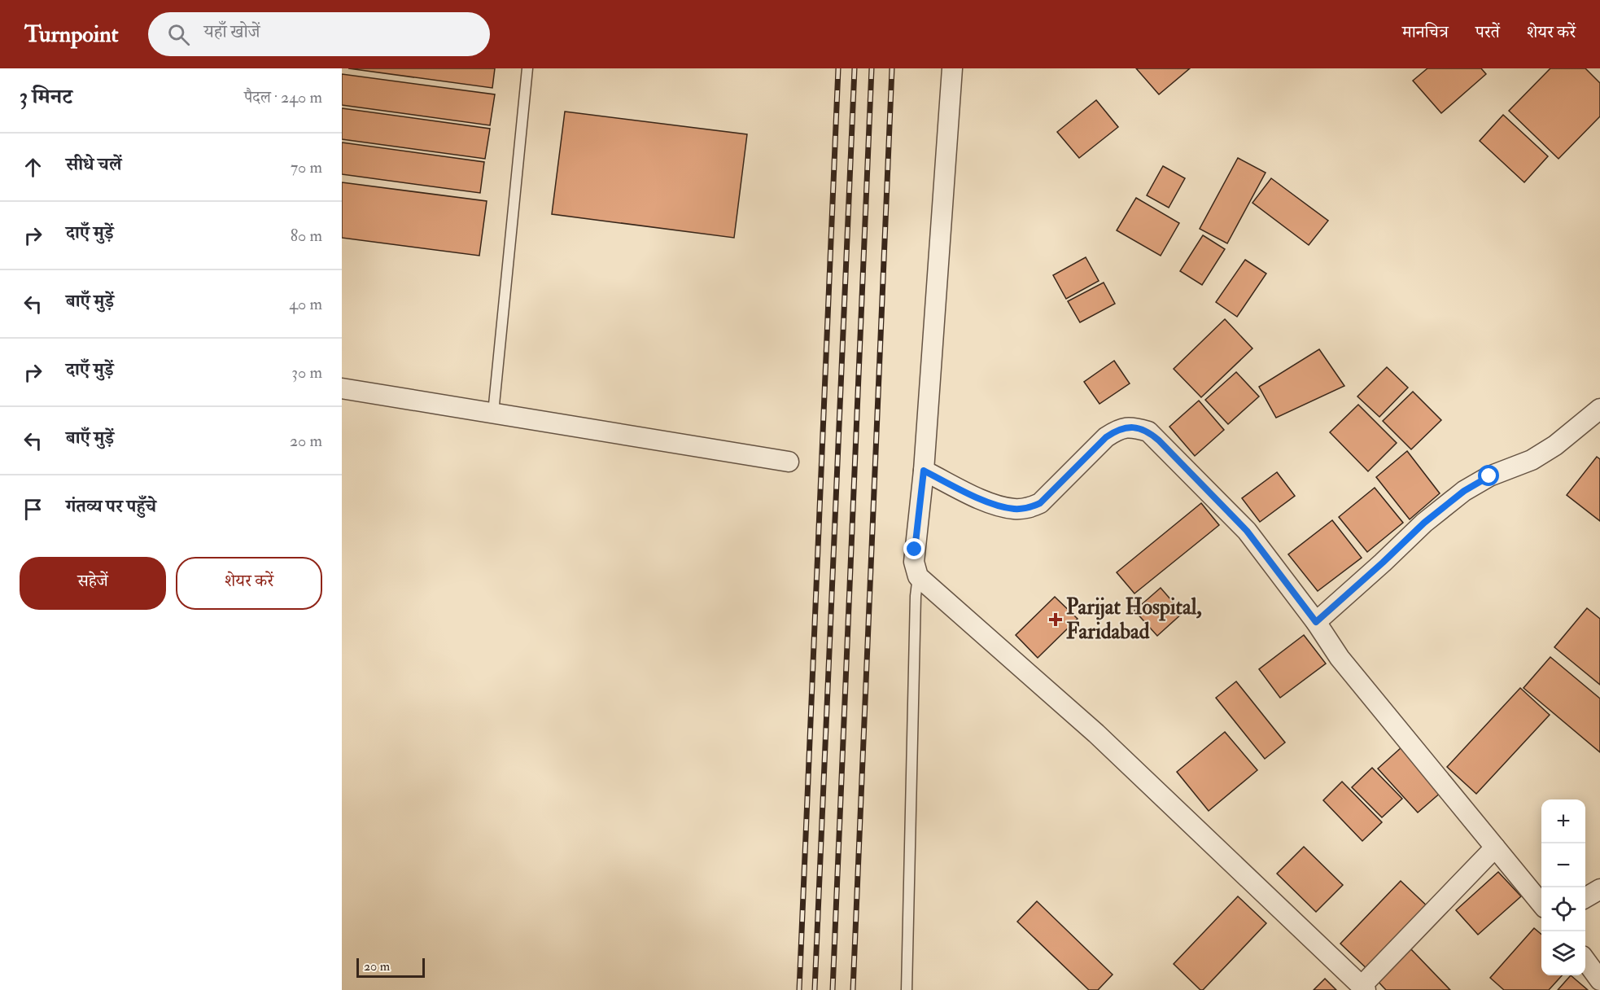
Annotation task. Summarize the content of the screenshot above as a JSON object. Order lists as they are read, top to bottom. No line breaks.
{"places":{"health":["Parijat Hospital, Faridabad"]},"scale_bar":"20 m","page":{"header":"Turnpoint","search":"यहाँ खोजें","nav":["मानचित्र","परतें","शेयर करें"],"heading":["3 मिनट","पैदल · 240 m"],"list":[["सीधे चलें","70 m"],["दाएँ मुड़ें","80 m"],["बाएँ मुड़ें","40 m"],["दाएँ मुड़ें","30 m"],["बाएँ मुड़ें","20 m"],"गंतव्य पर पहुँचे"],"buttons":["सहेजें","शेयर करें"],"map_buttons":["+","−"],"scale":"20 m"}}
